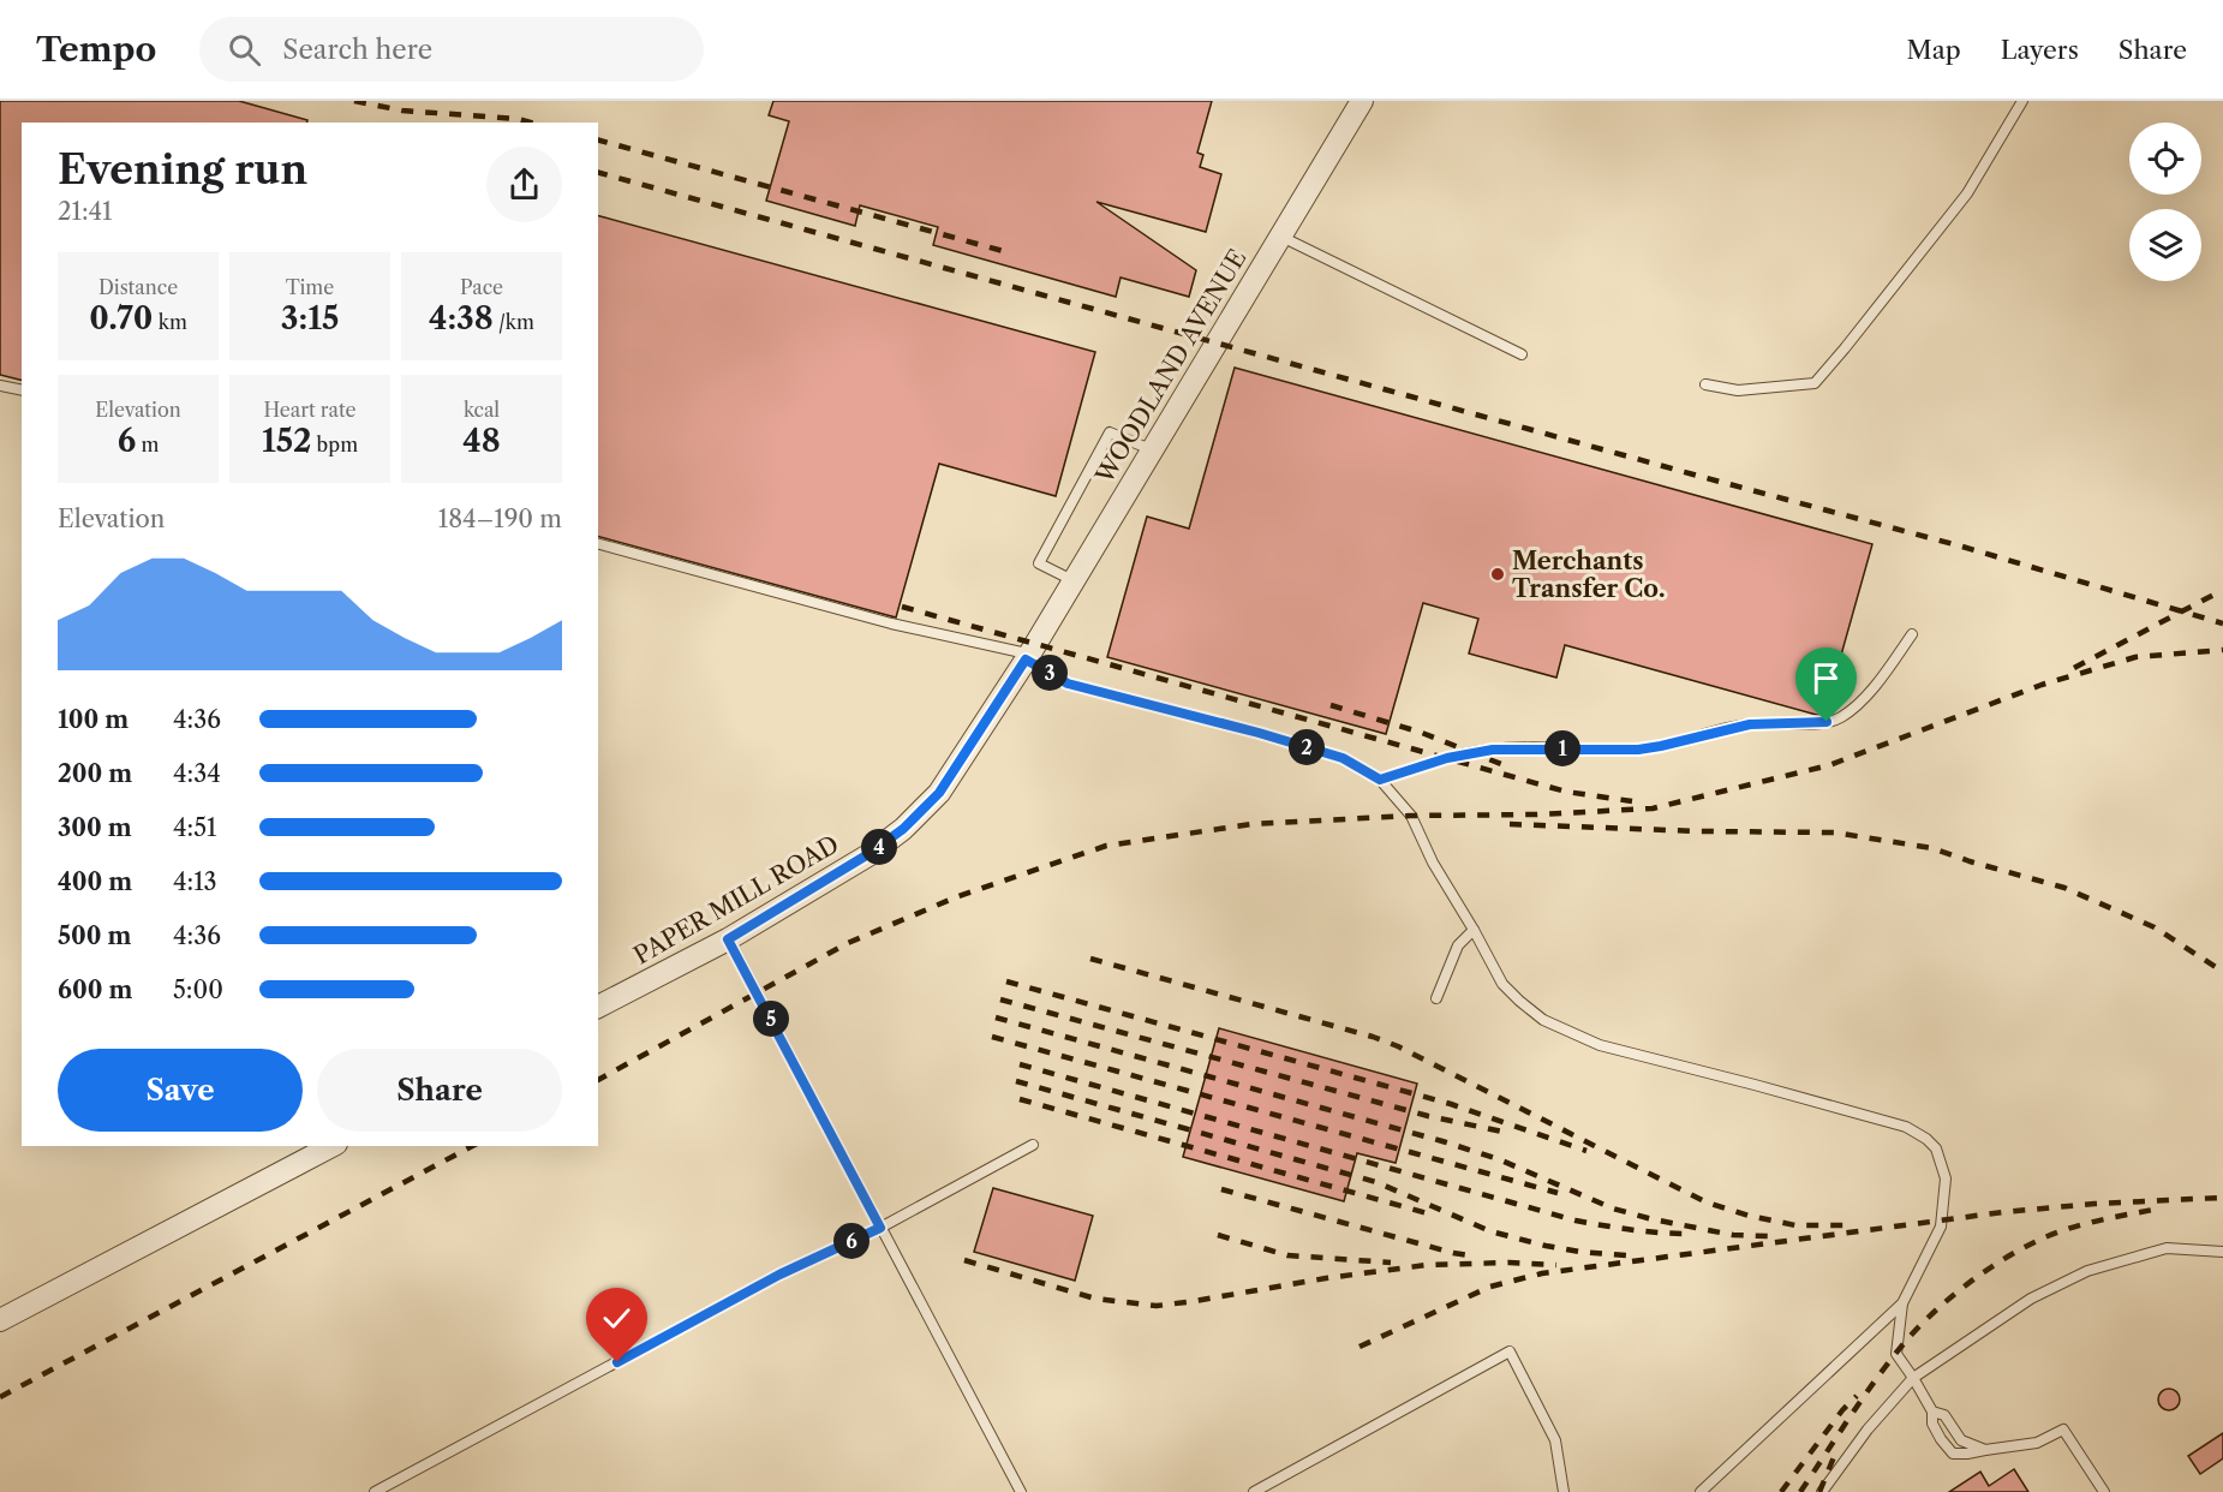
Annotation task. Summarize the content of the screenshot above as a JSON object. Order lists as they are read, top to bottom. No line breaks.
{"streets":{"street":["WOODLAND AVENUE","PAPER MILL ROAD"]},"crossings":[["WOODLAND AVENUE","PAPER MILL ROAD"]],"places":["Merchants Transfer Co."],"page":{"header":"Tempo","search":"Search here","nav":["Map","Layers","Share"],"heading":["Evening run","21:41"],"stats":[["Distance","0.70 km"],["Time","3:15"],["Pace","4:38 /km"],["Elevation","6 m"],["Heart rate","152 bpm"],["kcal","48"]],"chart":["Elevation","184–190 m"],"pins":["3","2","1","4","5","6"],"list":[{"name":"100 m","note":"4:36"},{"name":"200 m","note":"4:34"},{"name":"300 m","note":"4:51"},{"name":"400 m","note":"4:13"},{"name":"500 m","note":"4:36"},{"name":"600 m","note":"5:00"}],"buttons":["Save","Share"]}}
